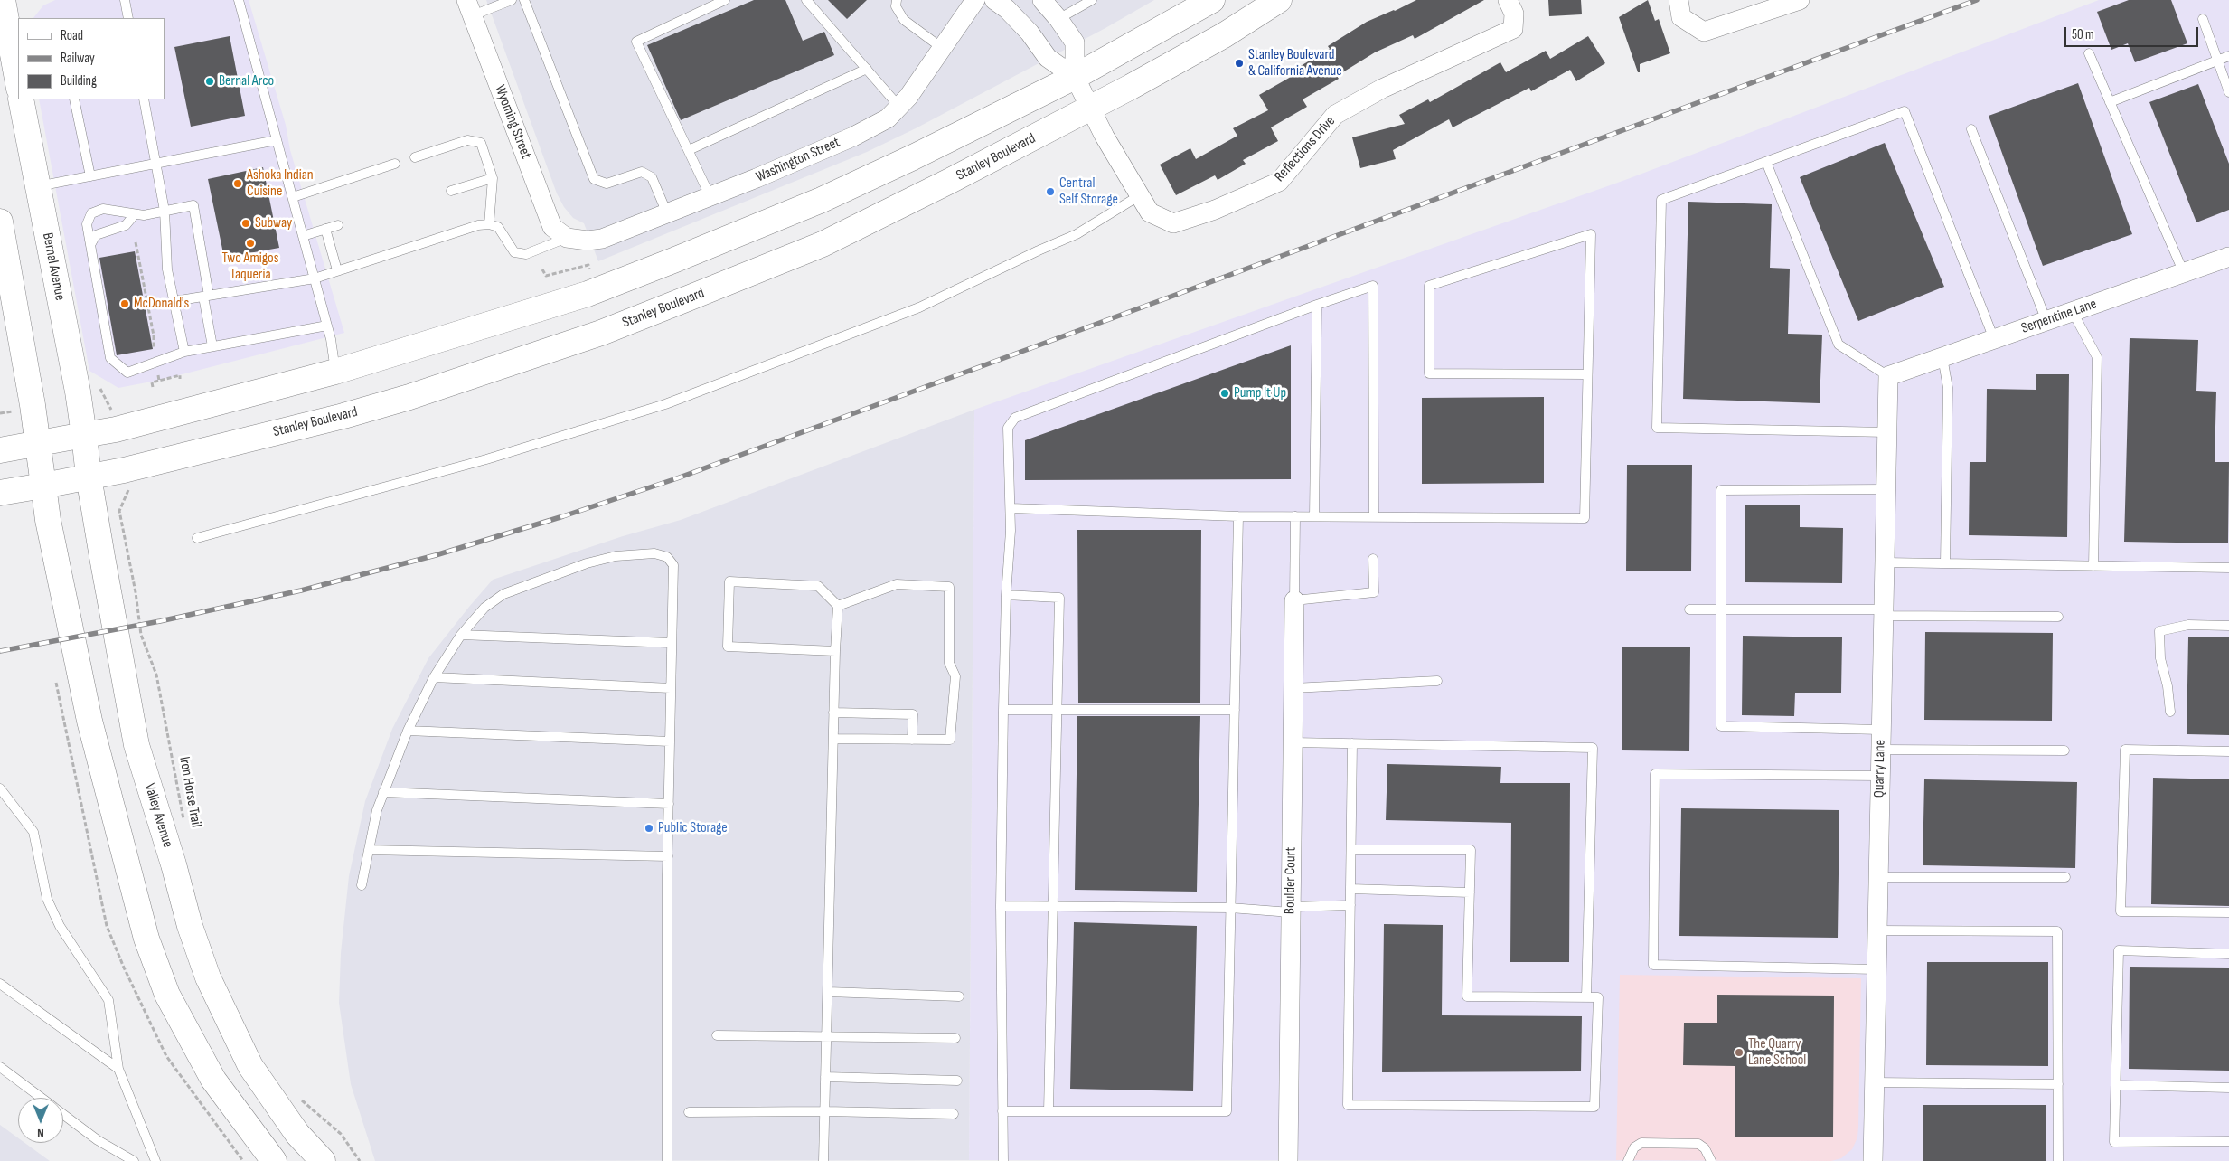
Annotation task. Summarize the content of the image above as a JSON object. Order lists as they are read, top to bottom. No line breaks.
{"streets":{"main road":["Stanley Boulevard","Bernal Avenue","Valley Avenue"],"street":["Wyoming Street","Reflections Drive","Washington Street","Serpentine Lane","Quarry Lane","Boulder Court"],"path":["Iron Horse Trail"]},"crossings":[["Wyoming Street","Washington Street"],["Reflections Drive","Stanley Boulevard"],["Stanley Boulevard","Iron Horse Trail"],["Stanley Boulevard","Valley Avenue"],["Bernal Avenue","Valley Avenue"],["Serpentine Lane","Quarry Lane"]],"places":["Stanley Boulevard & California Avenue","Bernal Arco","Ashoka Indian Cuisine","Central Self Storage","Subway","Two Amigos Taqueria","McDonald's","Pump It Up","Public Storage","The Quarry Lane School"],"legend":["Road","Railway","Building"],"scale_bar":"50 m","north":"bottom"}
